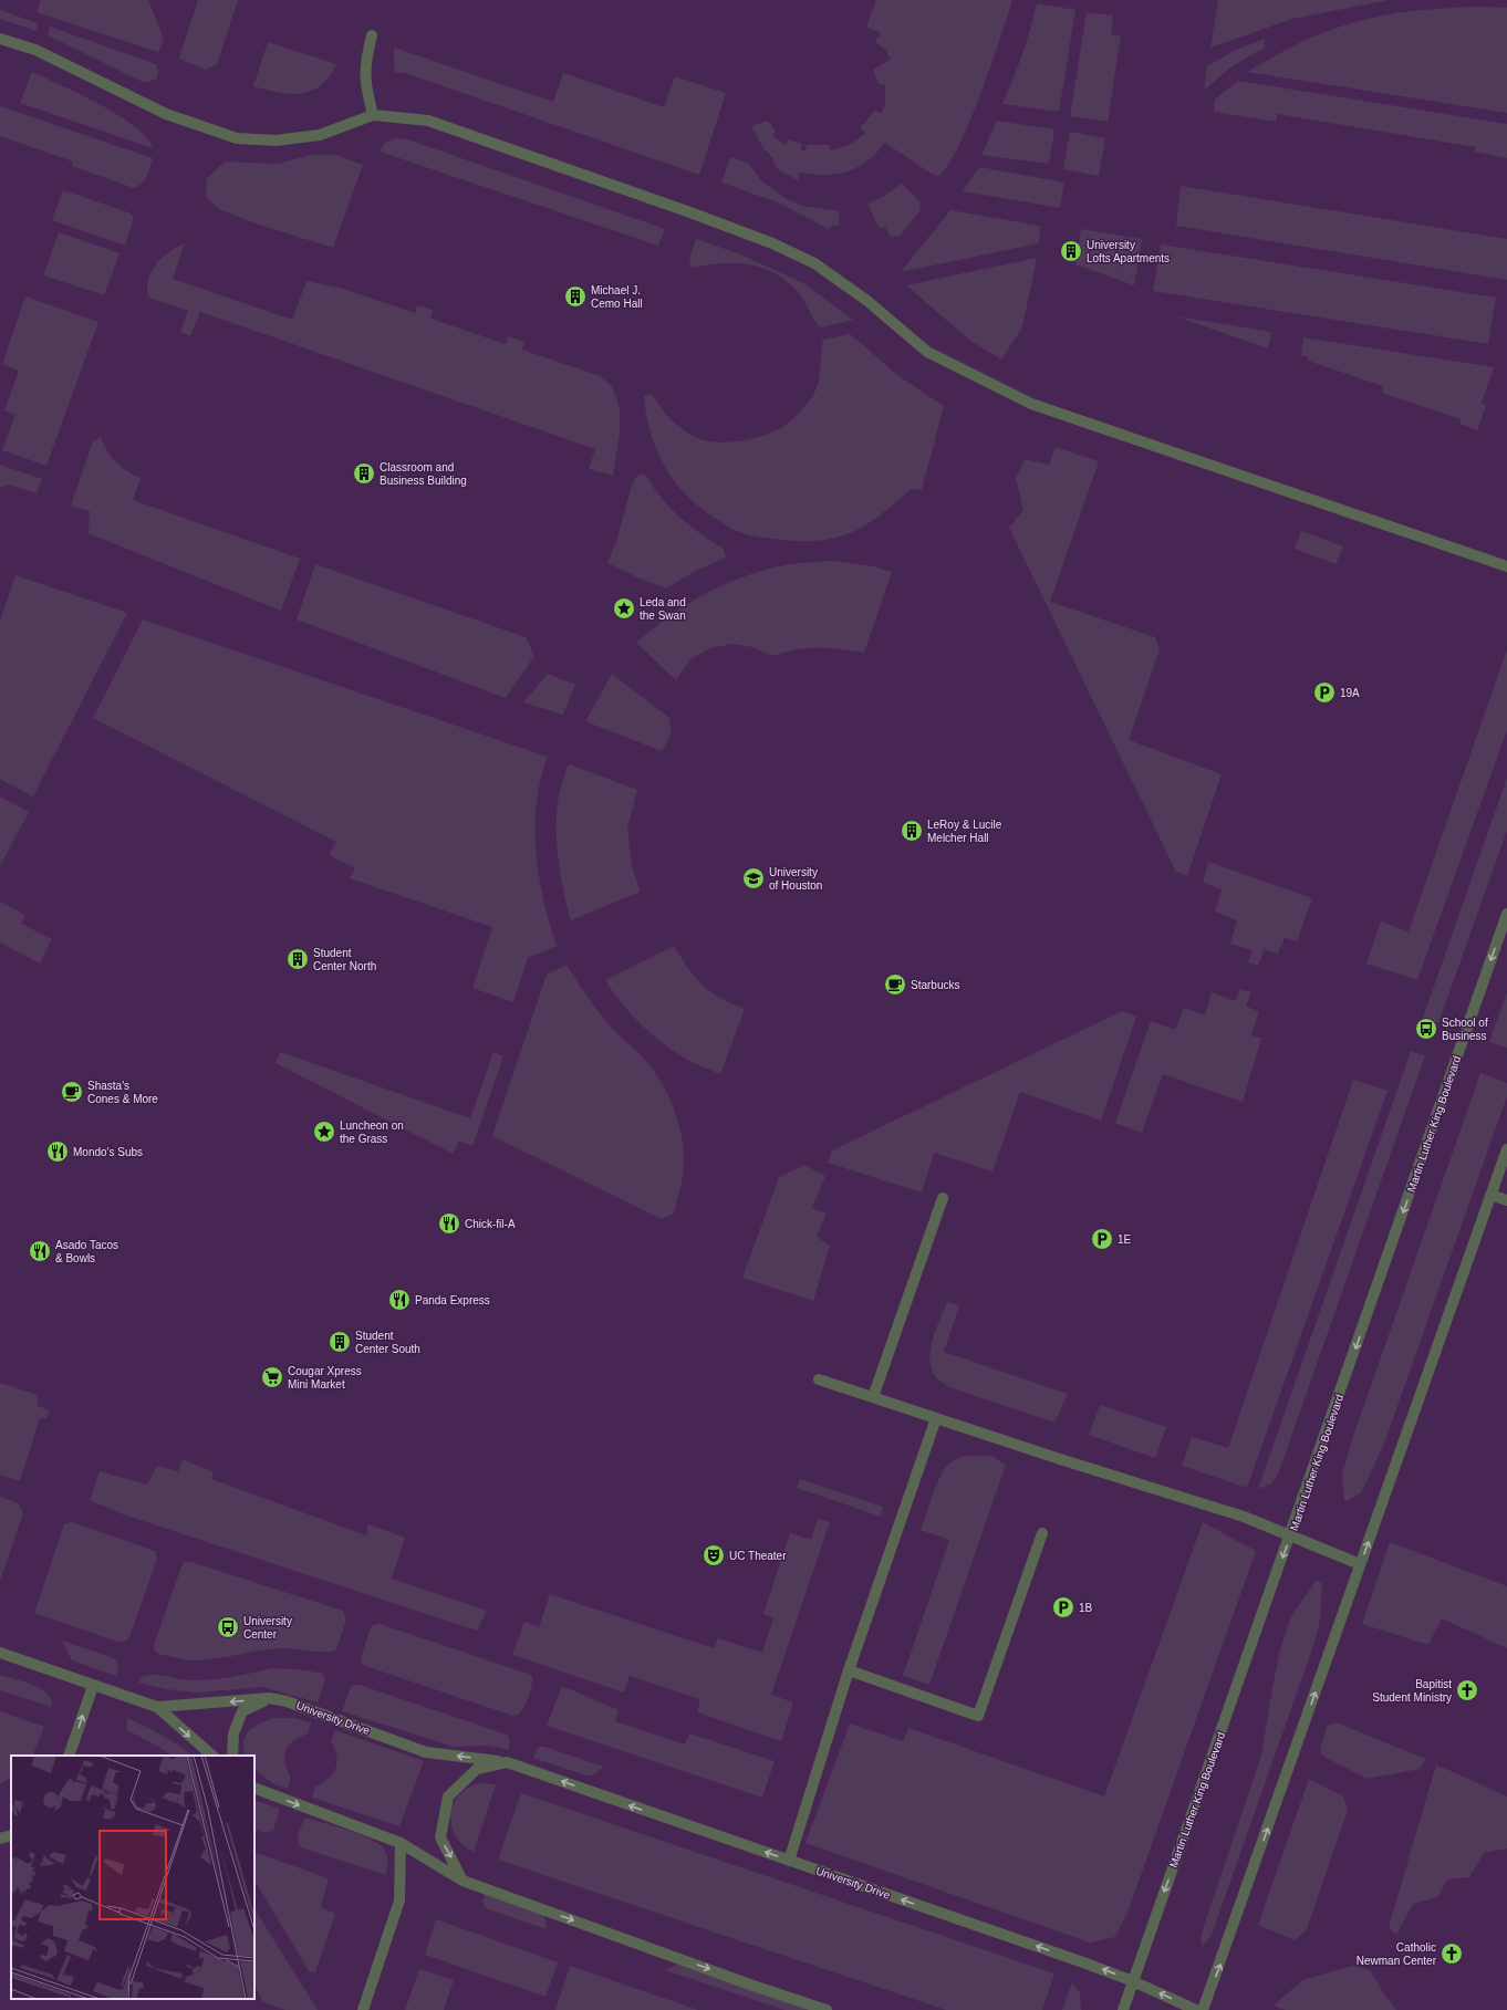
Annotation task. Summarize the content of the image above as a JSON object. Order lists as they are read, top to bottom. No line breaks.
{"streets":{"street":["Martin Luther King Boulevard","University Drive"]},"crossings":[["Martin Luther King Boulevard","University Drive"]],"one_way":["University Drive"],"places":{"building":["University Lofts Apartments","Michael J. Cemo Hall","Classroom and Business Building","LeRoy & Lucile Melcher Hall","Student Center North","Student Center South"],"place":["Leda and the Swan","Luncheon on the Grass"],"parking":["19A","1E","1B"],"school or university":["University of Houston"],"cafe":["Starbucks","Shasta's Cones & More"],"bus stop":["School of Business","University Center"],"restaurant":["Mondo's Subs","Chick-fil-A","Asado Tacos & Bowls","Panda Express"],"supermarket":["Cougar Xpress Mini Market"],"theatre":["UC Theater"],"church":["Bapitist Student Ministry","Catholic Newman Center"]}}
